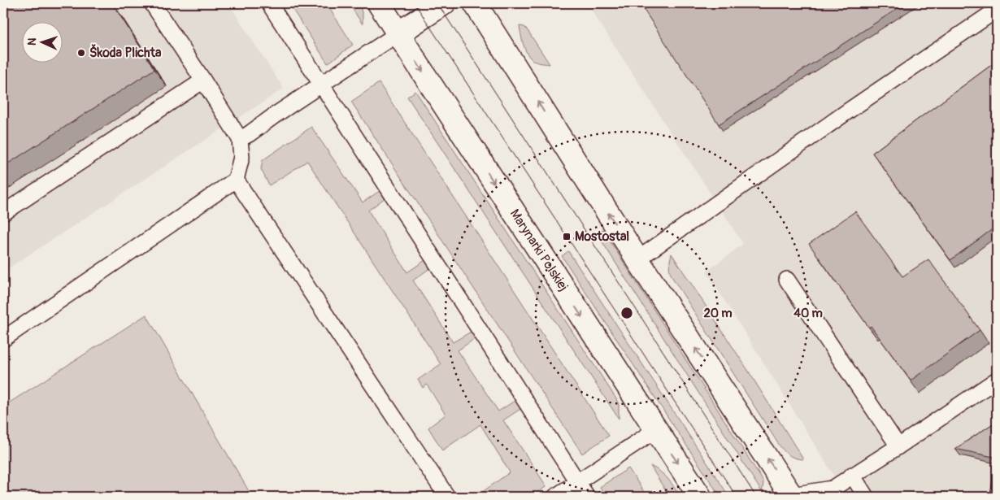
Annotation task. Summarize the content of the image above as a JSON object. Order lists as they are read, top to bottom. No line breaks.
{"streets":{"main road":["Marynarki Polskiej"]},"places":{"other":["Škoda Plichta"],"transit":["Mostostal"]},"north":"left","rings":["20 m","40 m"]}
